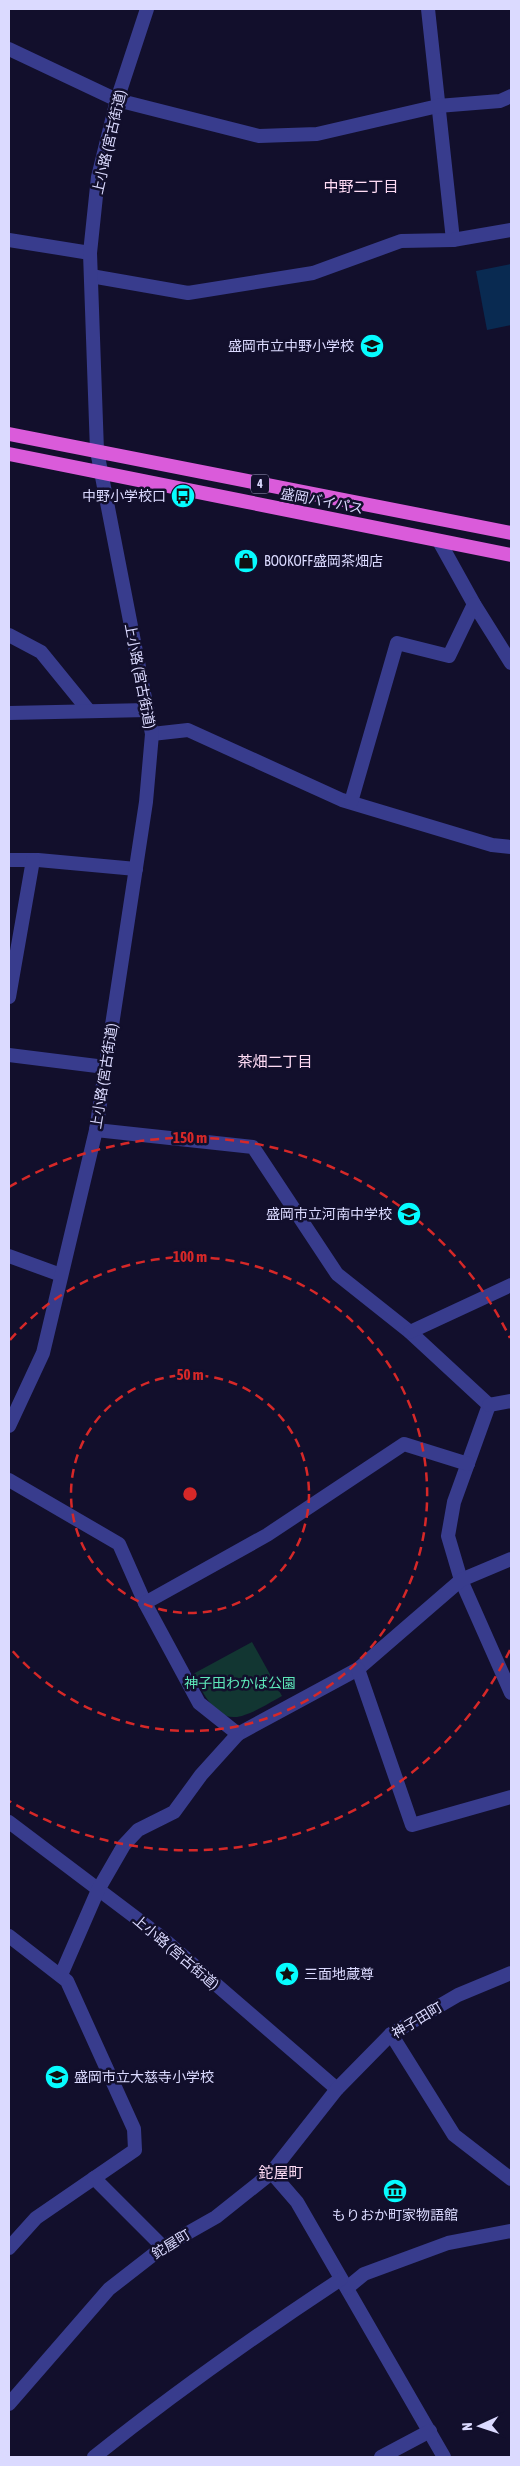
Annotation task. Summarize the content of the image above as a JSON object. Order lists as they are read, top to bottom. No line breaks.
{"streets":{"highway":["4","盛岡バイパス"],"street":["上小路 (宮古街道)","神子田町","鉈屋町"]},"crossings":[["上小路 (宮古街道)","盛岡バイパス"],["上小路 (宮古街道)","神子田町"],["上小路 (宮古街道)","鉈屋町"],["神子田町","鉈屋町"]],"districts":["中野二丁目","茶畑二丁目","鉈屋町"],"parks":["神子田わかば公園"],"places":{"school or university":["盛岡市立中野小学校","盛岡市立河南中学校","盛岡市立大慈寺小学校"],"bus stop":["中野小学校口"],"shop":["BOOKOFF盛岡茶畑店"],"place":["三面地蔵尊"],"museum":["もりおか町家物語館"]},"north":"left","rings":["150 m","100 m","50 m"]}
